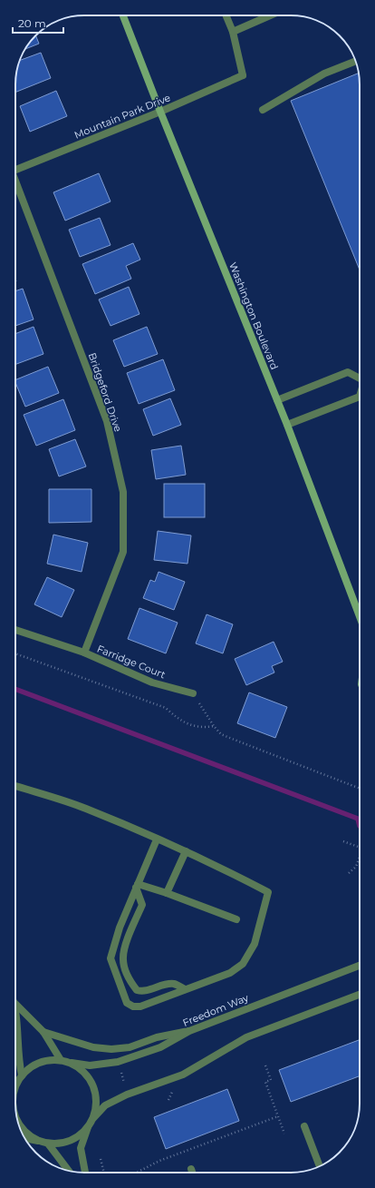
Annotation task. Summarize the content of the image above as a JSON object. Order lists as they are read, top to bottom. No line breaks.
{"streets":{"main road":["Washington Boulevard"],"street":["Mountain Park Drive","Bridgeford Drive","Farridge Court","Freedom Way"]},"crossings":[["Mountain Park Drive","Washington Boulevard"],["Bridgeford Drive","Farridge Court"]],"scale_bar":"20 m"}
